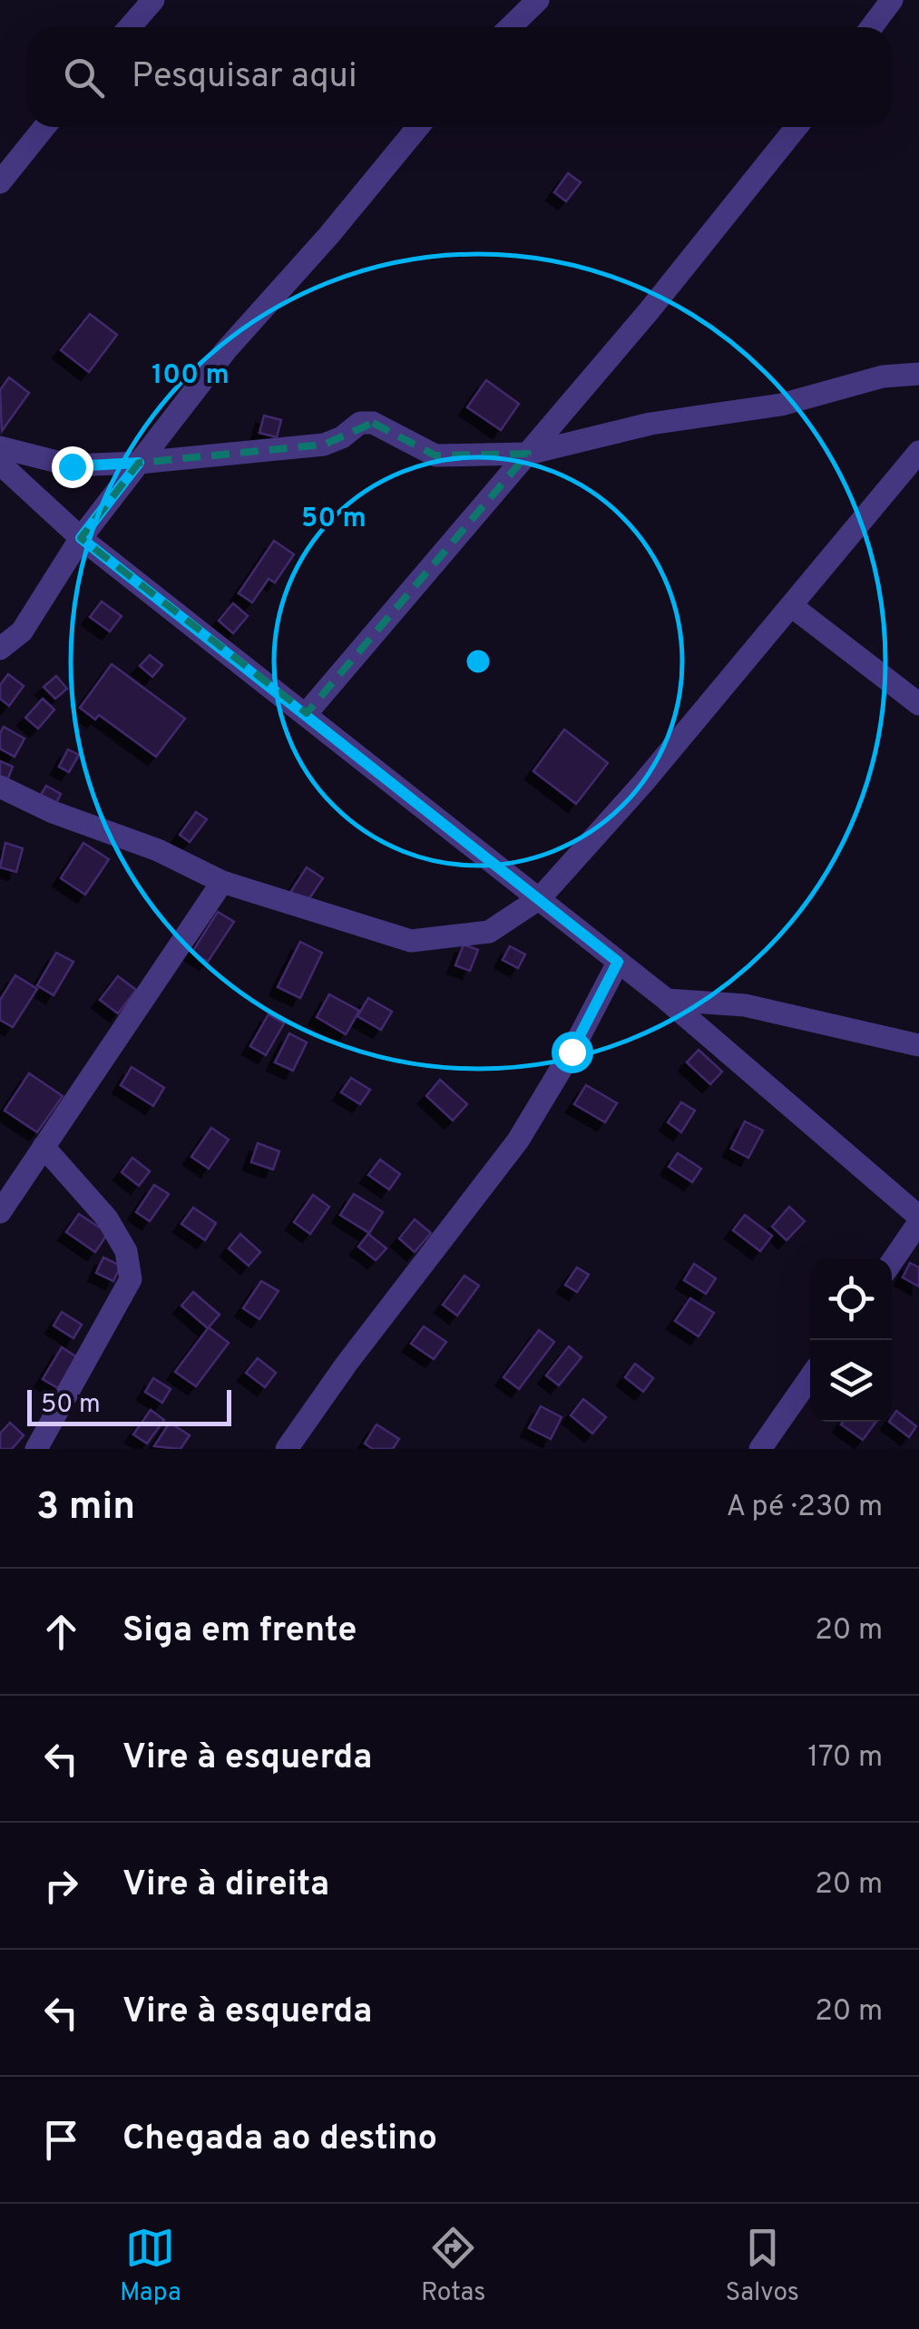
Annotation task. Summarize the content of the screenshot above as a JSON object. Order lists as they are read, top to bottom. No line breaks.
{"scale_bar":"50 m","page":{"search":"Pesquisar aqui","scale":"50 m","heading":["3 min","A pé · 230 m"],"list":[["Siga em frente","20 m"],["Vire à esquerda","170 m"],["Vire à direita","20 m"],["Vire à esquerda","20 m"],"Chegada ao destino"],"nav":["Mapa","Rotas","Salvos"]},"rings":["100 m","50 m"]}
